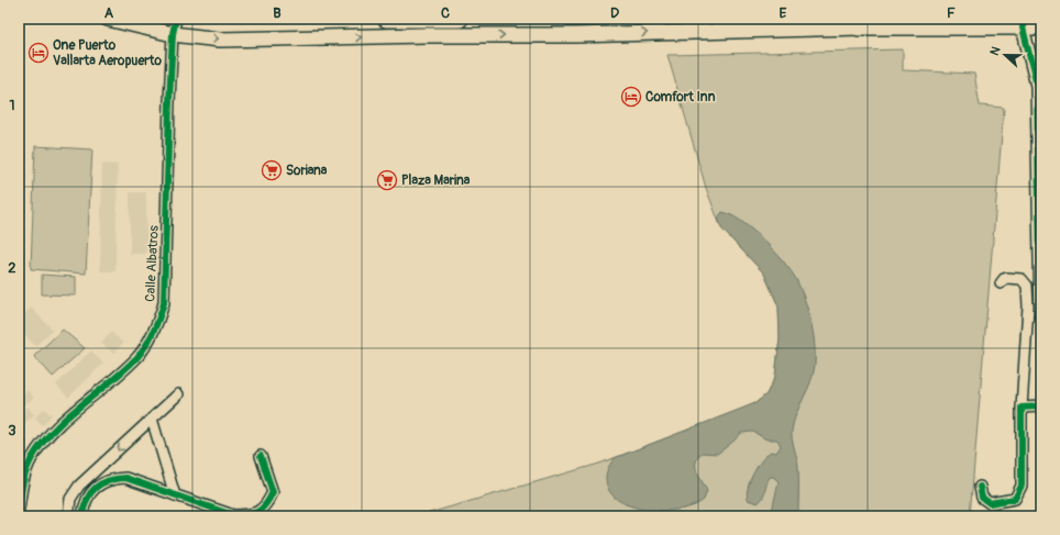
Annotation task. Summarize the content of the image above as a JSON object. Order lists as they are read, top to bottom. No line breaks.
{"streets":{"street":["Calle Albatros"]},"places":{"hotel":["One Puerto Vallarta Aeropuerto","Comfort Inn"],"supermarket":["Soriana","Plaza Marina"]},"north":"left","grid":{"columns":["A","B","C","D","E","F"],"rows":["1","2","3"]}}
